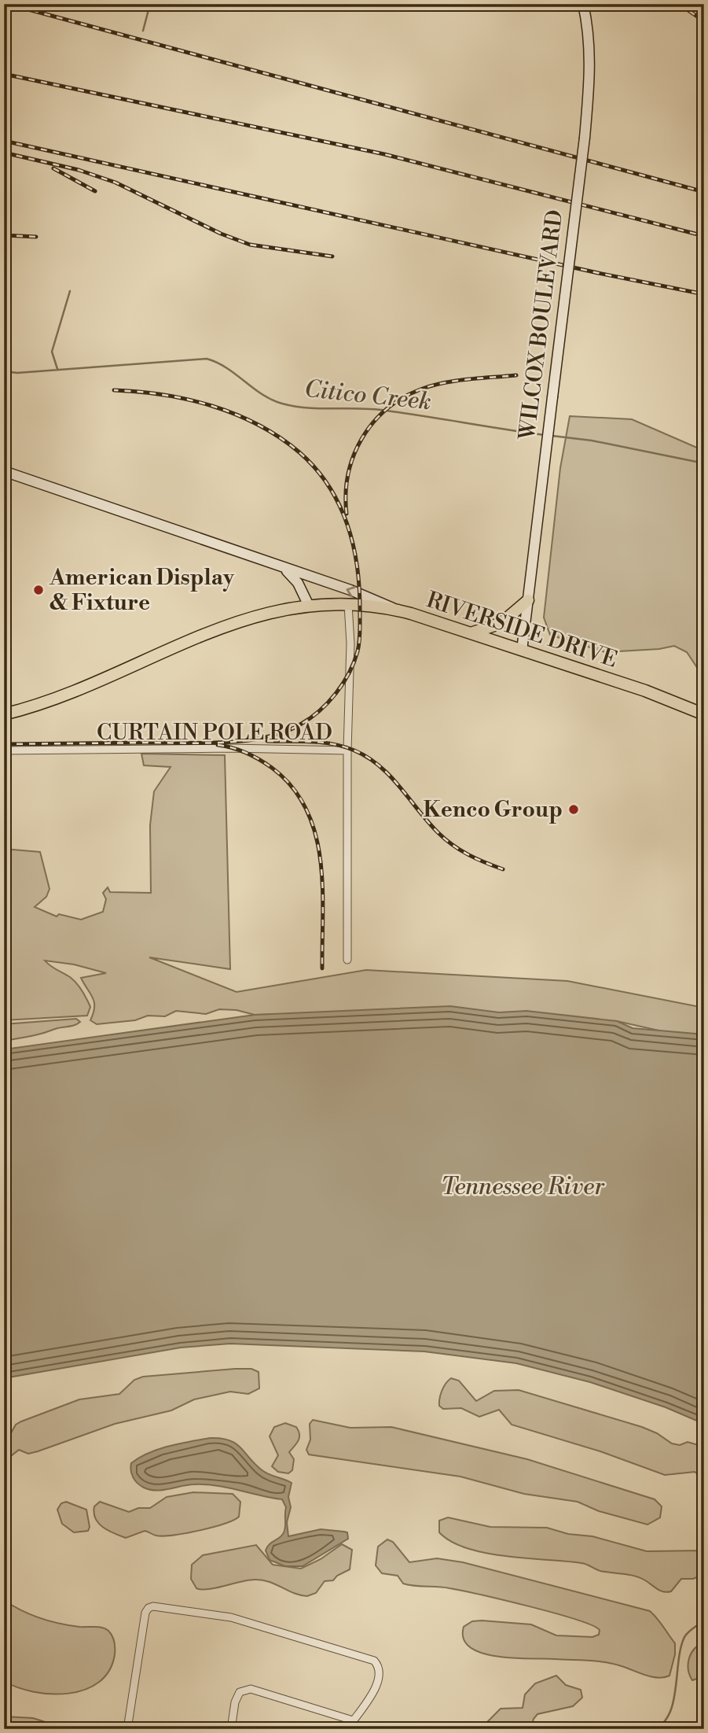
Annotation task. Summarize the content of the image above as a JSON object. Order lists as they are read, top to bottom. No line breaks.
{"streets":{"main road":["WILCOX BOULEVARD","RIVERSIDE DRIVE"],"street":["CURTAIN POLE ROAD"]},"crossings":[["WILCOX BOULEVARD","RIVERSIDE DRIVE"]],"water":["Citico Creek","Tennessee River"],"places":["American Display & Fixture","Kenco Group"]}
